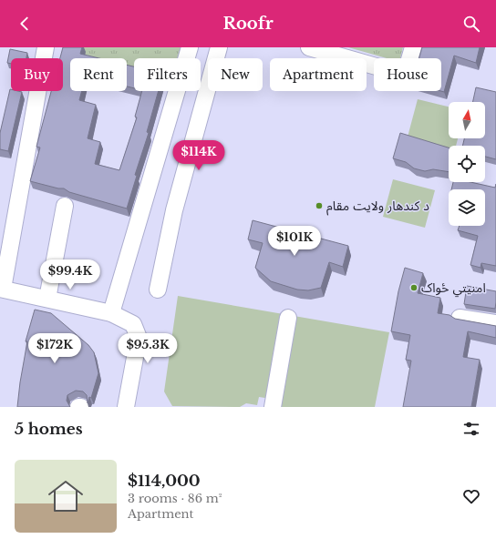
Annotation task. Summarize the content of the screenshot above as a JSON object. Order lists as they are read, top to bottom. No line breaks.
{"places":["د کندهار ولايت مقام","امنيتي ځواک"],"north":"top","page":{"header":"Roofr","chip":["Buy","Rent","Filters","New","Apartment","House"],"price":["$114K","$101K","$99.4K","$172K","$95.3K"],"heading":"5 homes","list":[{"name":"$114,000","note":"3 rooms · 86 m² · Apartment"}]}}
